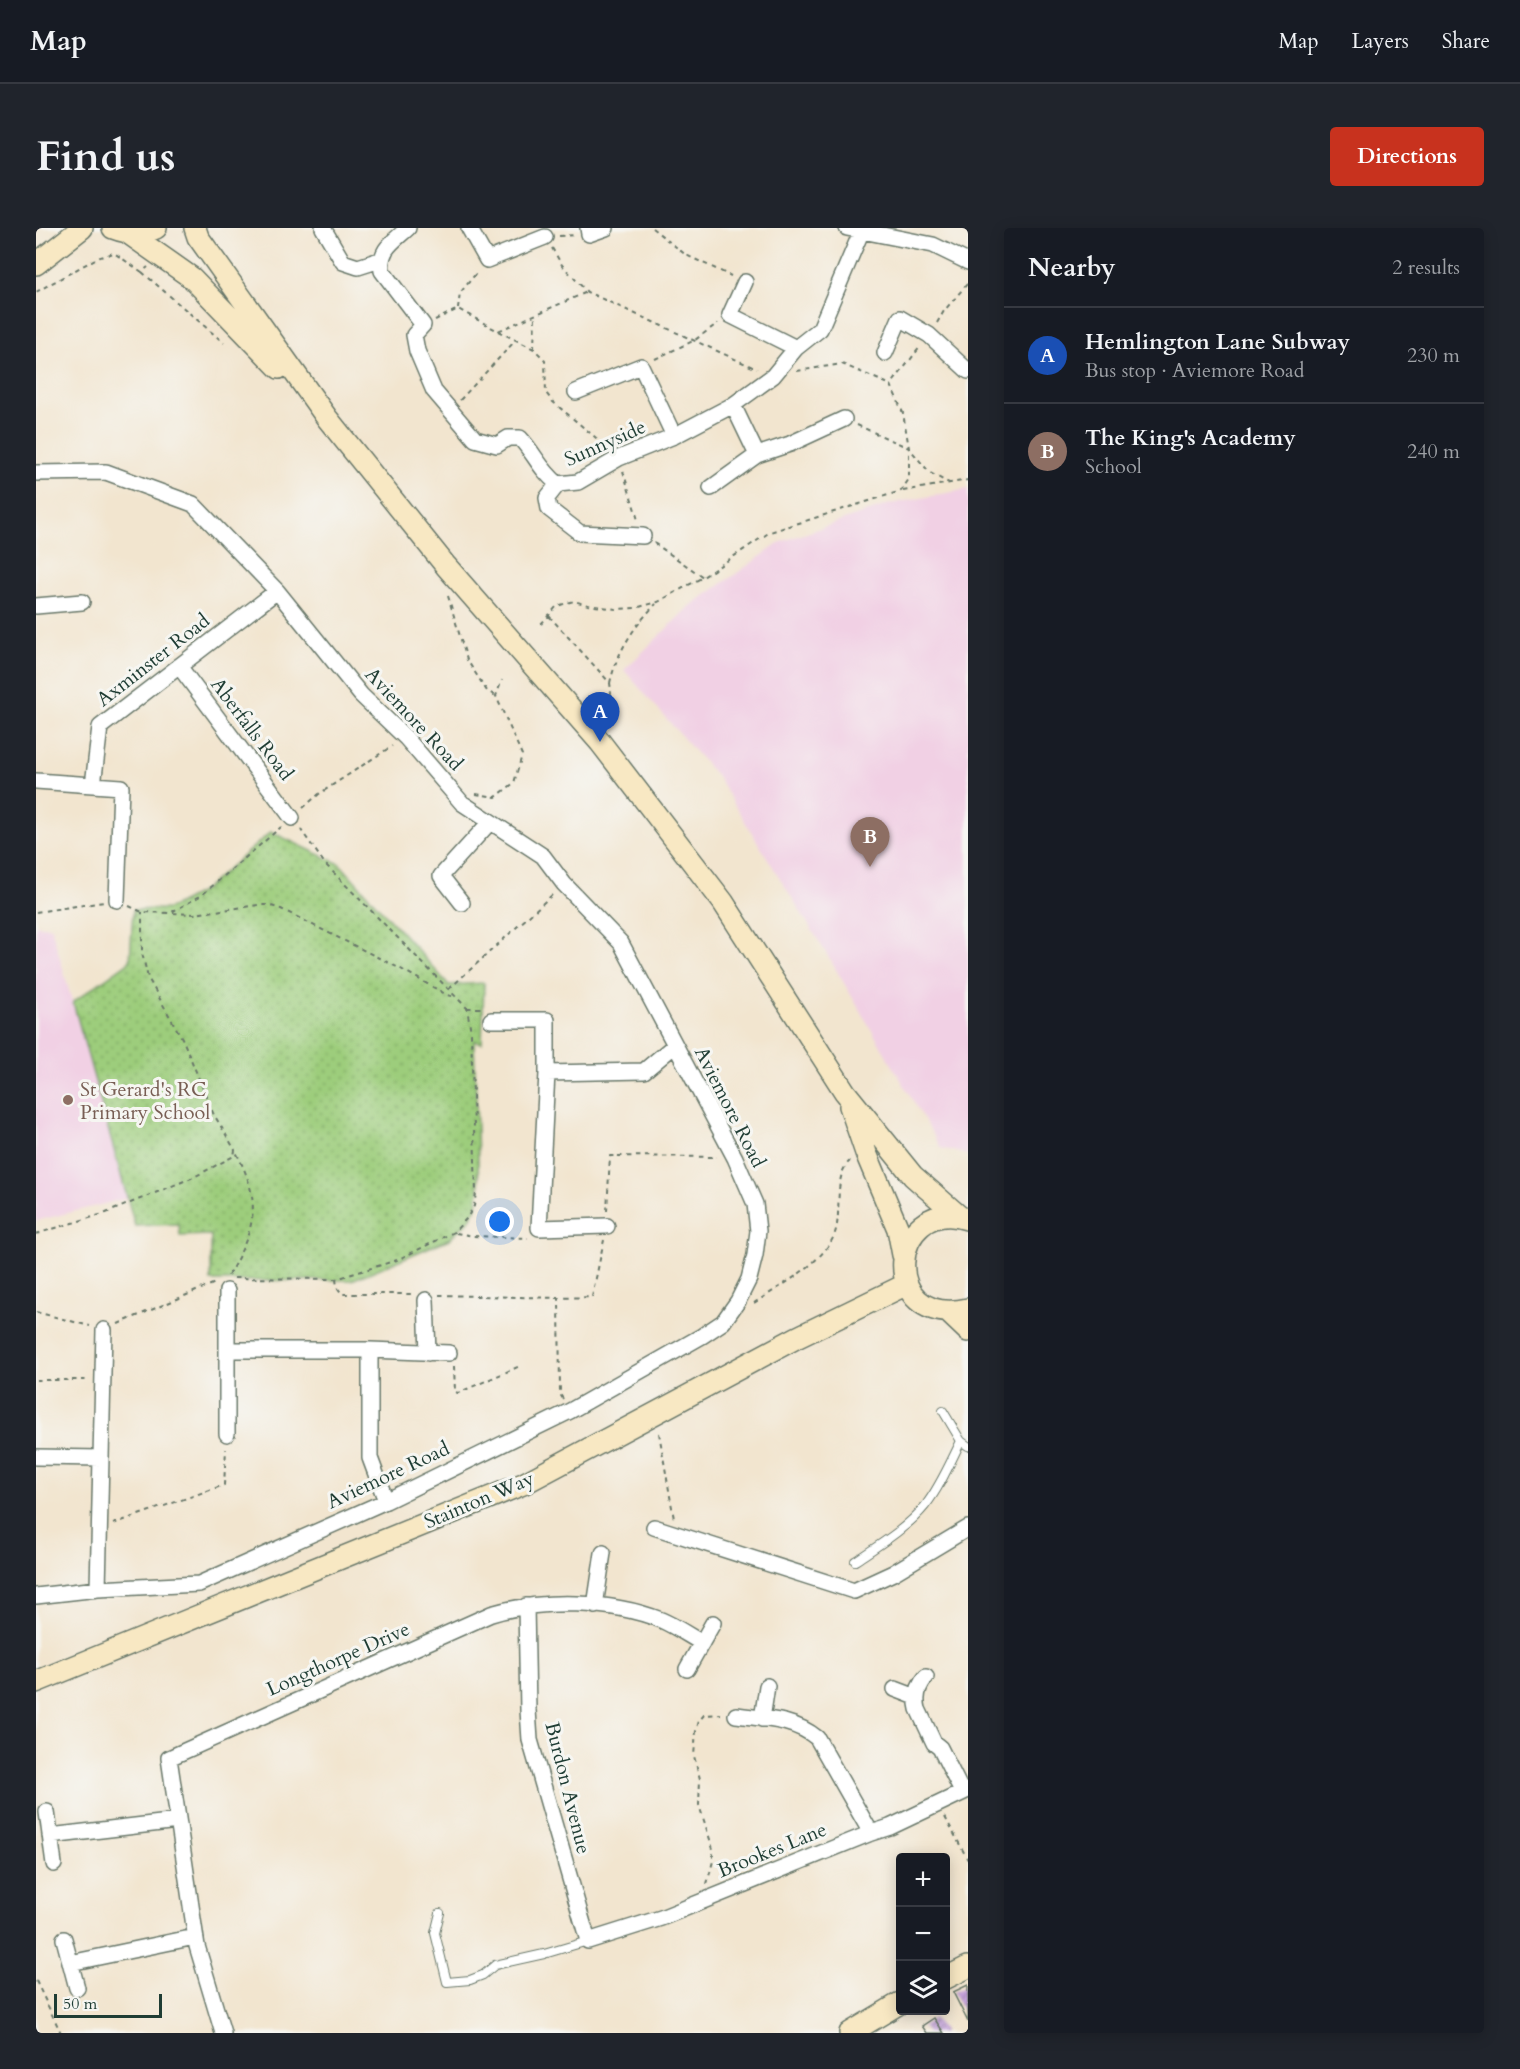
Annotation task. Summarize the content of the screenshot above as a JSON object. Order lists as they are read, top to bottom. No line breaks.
{"streets":{"main road":["Stainton Way"],"street":["Sunnyside","Axminster Road","Aviemore Road","Aberfalls Road","Longthorpe Drive","Burdon Avenue","Brookes Lane"]},"crossings":[["Axminster Road","Aviemore Road"],["Axminster Road","Aberfalls Road"],["Longthorpe Drive","Burdon Avenue"],["Burdon Avenue","Brookes Lane"]],"places":["St Gerard's RC Primary School"],"scale_bar":"50 m","page":{"header":"Map","nav":["Map","Layers","Share"],"buttons":"Directions","title":"Find us","heading":["Nearby","2 results"],"list":[{"mark":"A","name":"Hemlington Lane Subway","note":"Bus stop · Aviemore Road","value":"230 m"},{"mark":"B","name":"The King's Academy","note":"School","value":"240 m"}],"pins":["A","B"],"map_buttons":["+","−"],"scale":"50 m"}}
